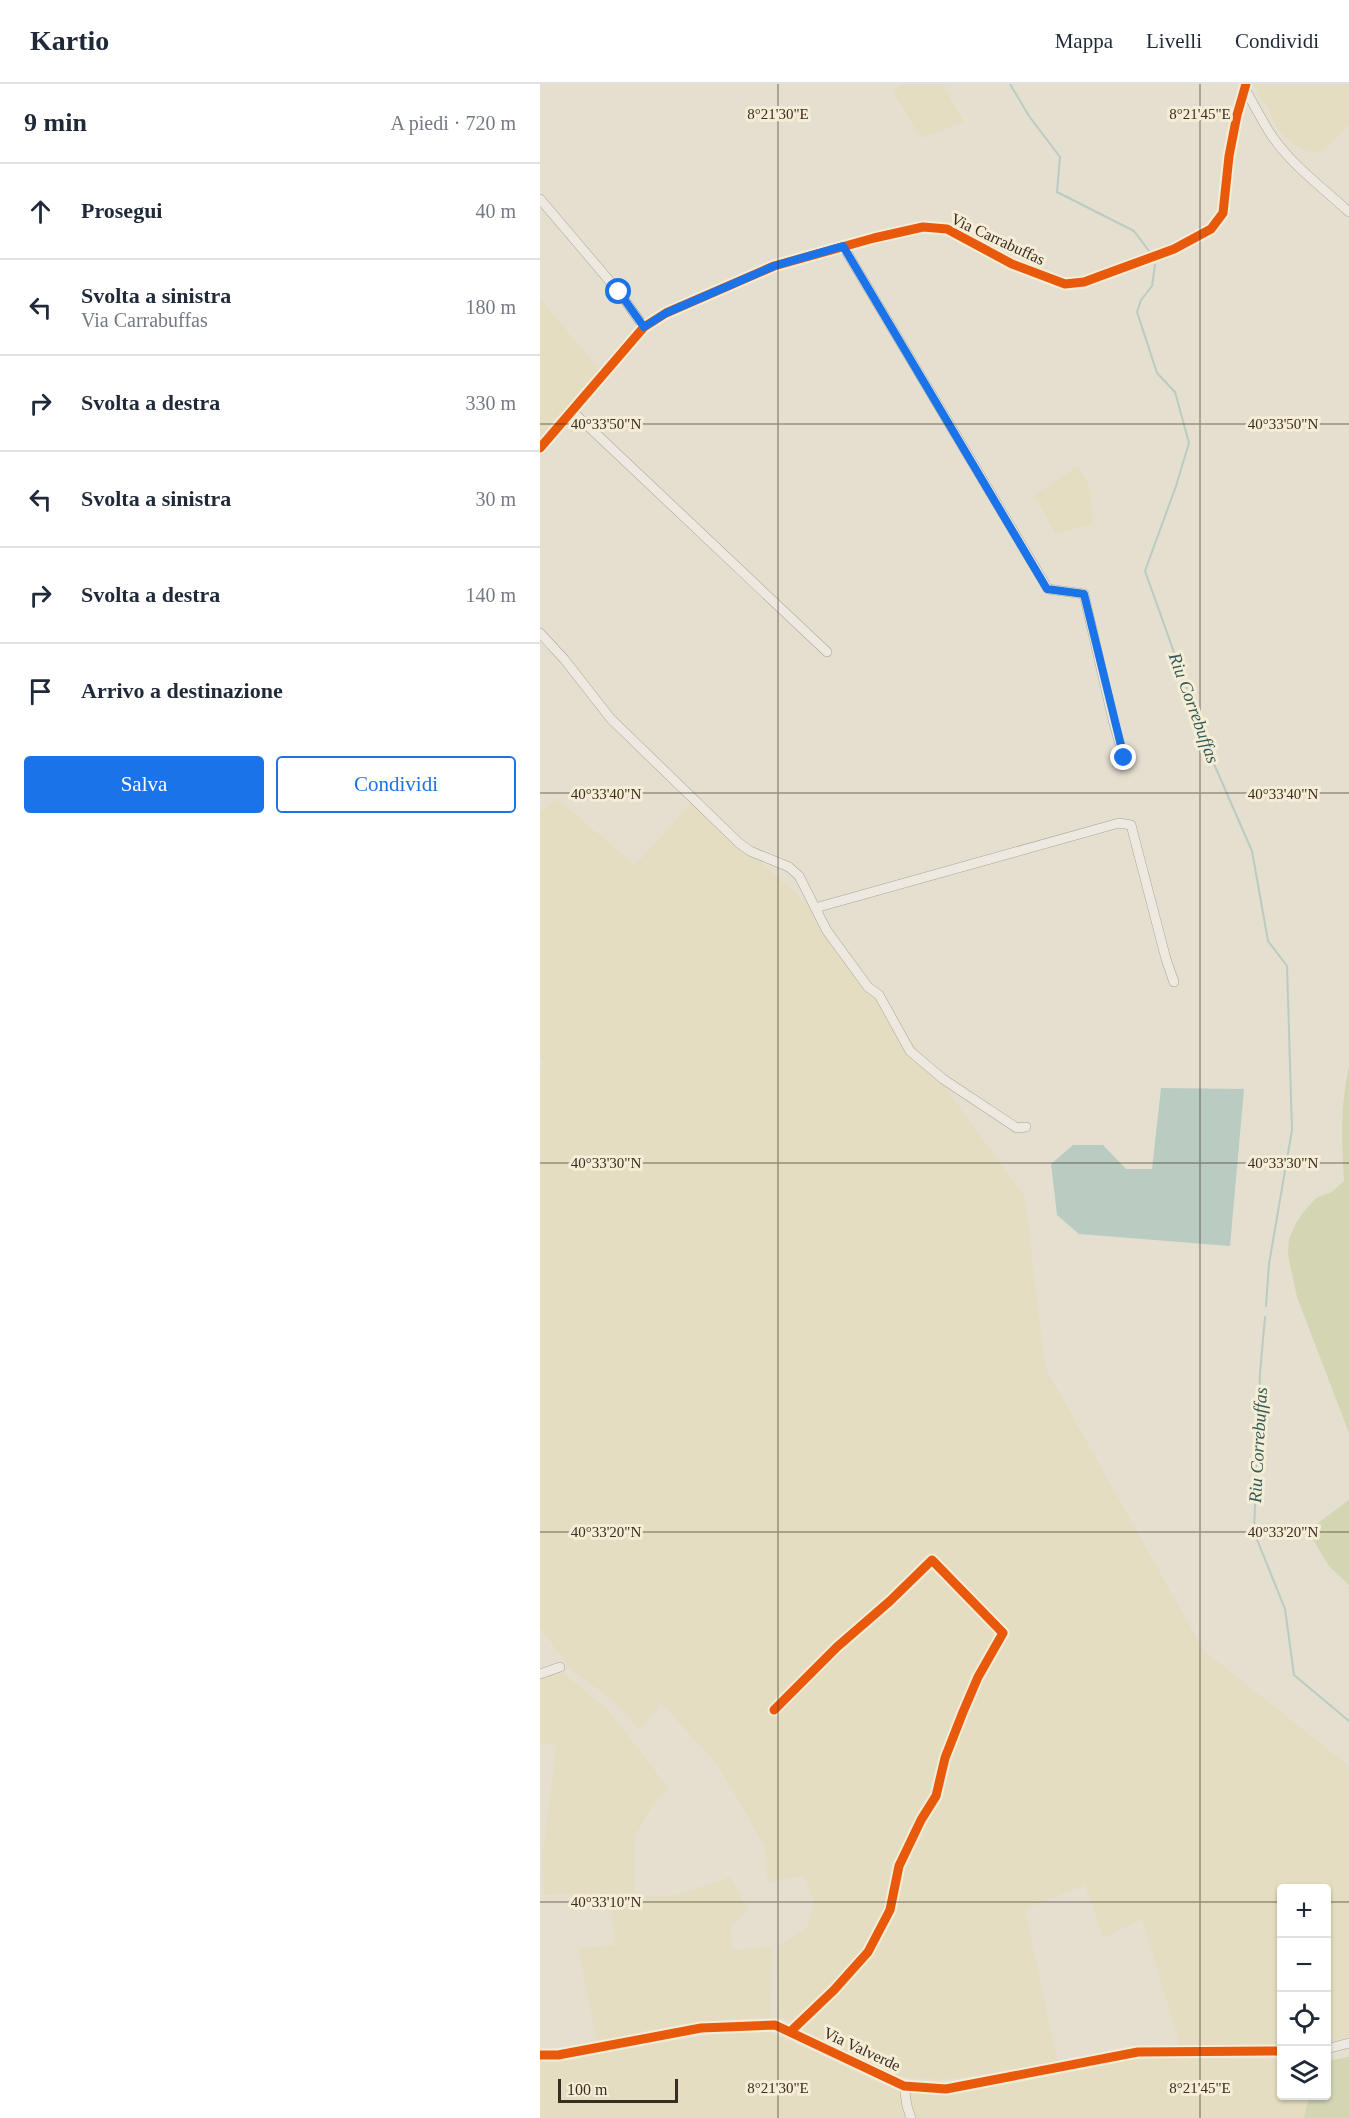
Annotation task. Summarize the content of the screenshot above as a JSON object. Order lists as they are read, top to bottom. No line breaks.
{"streets":{"street":["Via Carrabuffas","Via Valverde"]},"water":["Riu Correbuffas"],"scale_bar":"100 m","page":{"header":"Kartio","nav":["Mappa","Livelli","Condividi"],"heading":["9 min","A piedi · 720 m"],"list":[["Prosegui","40 m"],["Svolta a sinistra","Via Carrabuffas","180 m"],["Svolta a destra","330 m"],["Svolta a sinistra","30 m"],["Svolta a destra","140 m"],"Arrivo a destinazione"],"buttons":["Salva","Condividi"],"map_buttons":["+","−"],"scale":"100 m"},"coordinates":["8°21'30\"E","8°21'45\"E","40°33'50\"N","40°33'40\"N","40°33'30\"N","40°33'20\"N","40°33'10\"N"]}
